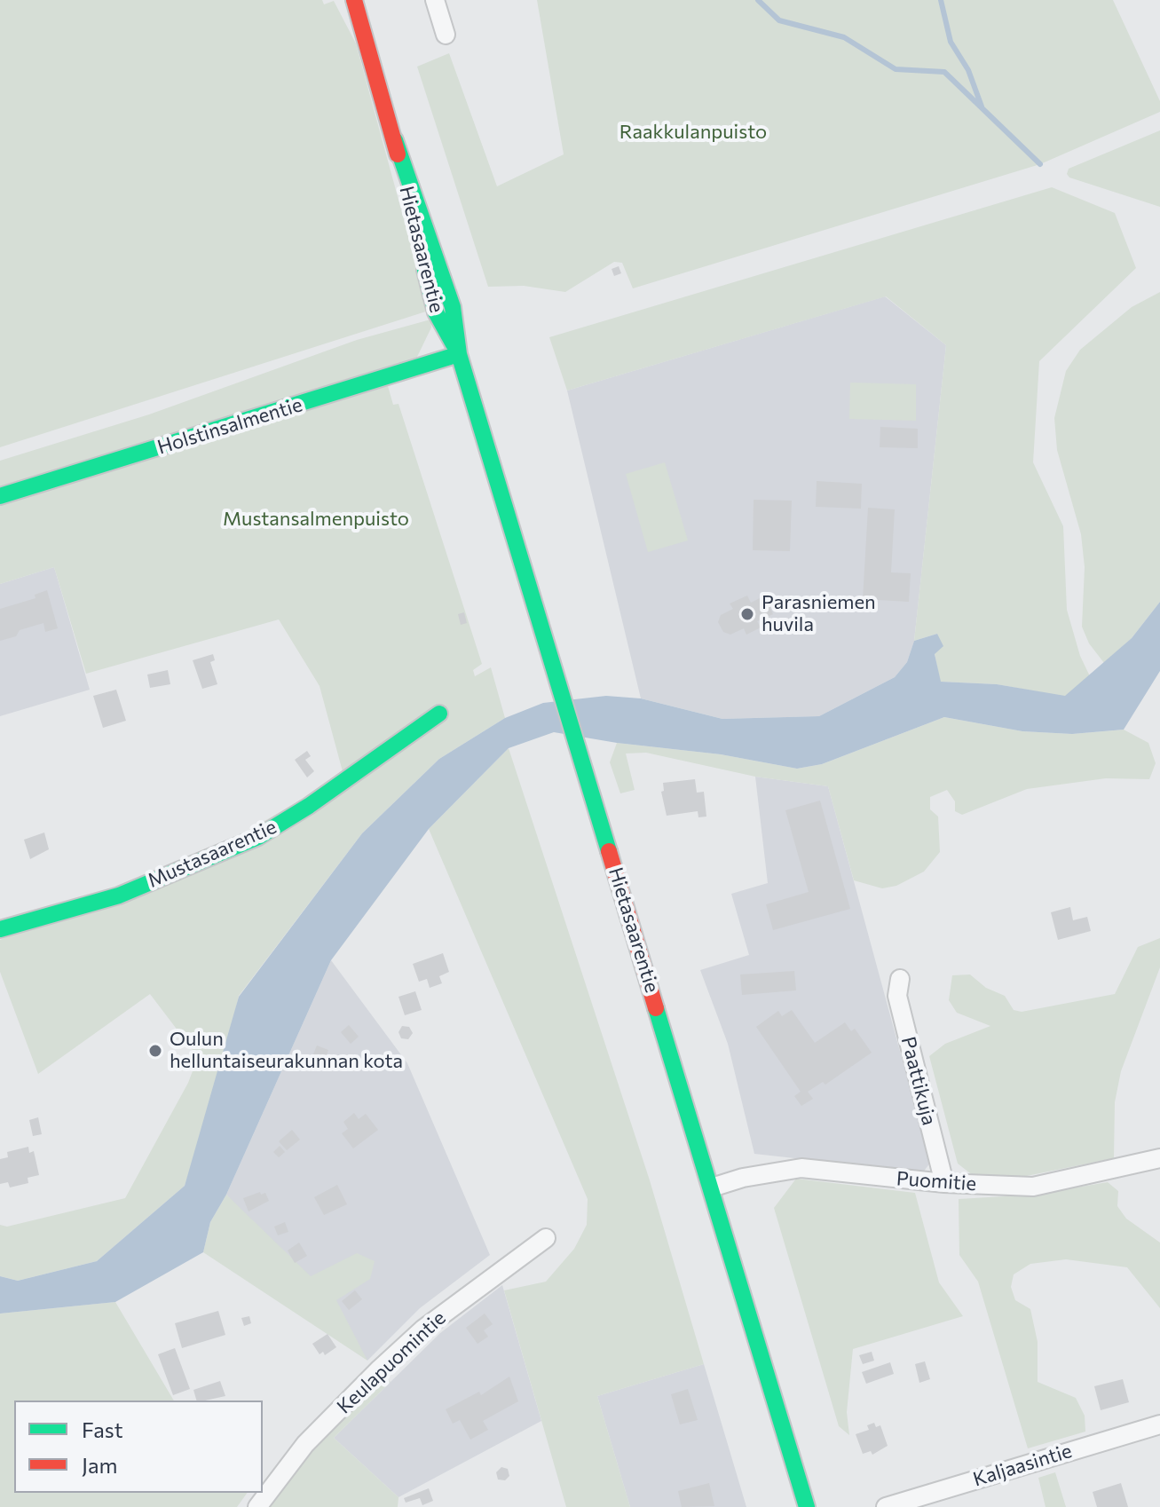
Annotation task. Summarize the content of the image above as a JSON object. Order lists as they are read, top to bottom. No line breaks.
{"streets":{"street":["Hietasaarentie","Holstinsalmentie","Mustasaarentie","Paattikuja","Puomitie","Keulapuomintie","Kaljaasintie"]},"crossings":[["Hietasaarentie","Holstinsalmentie"],["Hietasaarentie","Puomitie"],["Paattikuja","Puomitie"]],"parks":["Raakkulanpuisto","Mustansalmenpuisto"],"places":["Parasniemen huvila","Oulun helluntaiseurakunnan kota"],"legend":["Fast","Jam"]}
